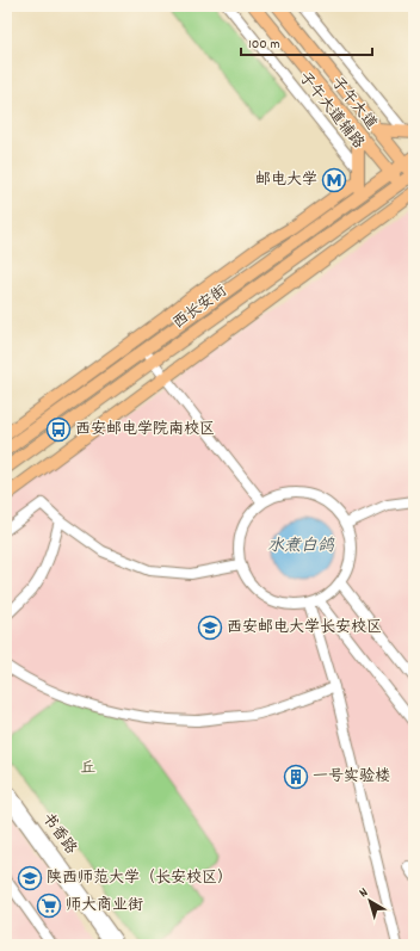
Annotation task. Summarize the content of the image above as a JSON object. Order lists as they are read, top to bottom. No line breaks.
{"streets":{"main road":["子午大道","西长安街"],"street":["子午大道辅路","书香路"]},"crossings":[["子午大道","西长安街"]],"water":["水煮白鸽"],"parks":["丘"],"places":{"metro station":["邮电大学"],"bus stop":["西安邮电学院南校区"],"school or university":["西安邮电大学长安校区","陕西师范大学（长安校区）"],"building":["一号实验楼"],"supermarket":["师大商业街"]},"scale_bar":"100 m","north":"top left"}
